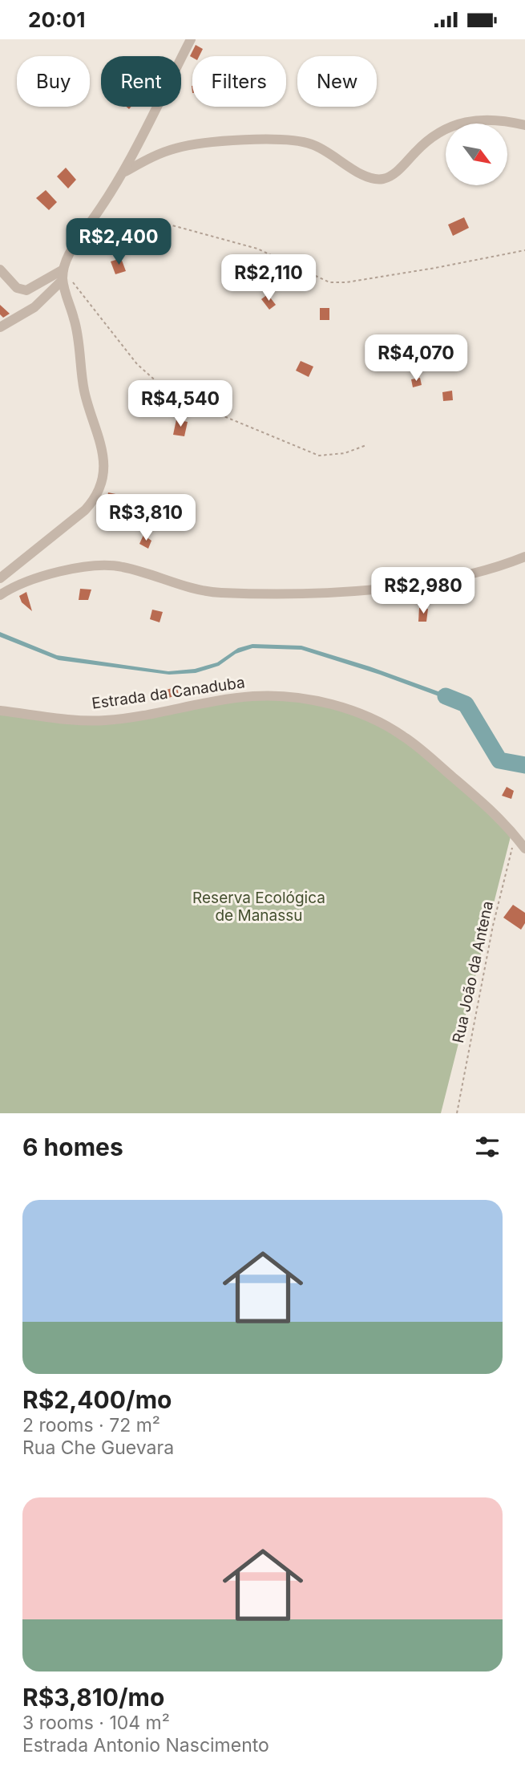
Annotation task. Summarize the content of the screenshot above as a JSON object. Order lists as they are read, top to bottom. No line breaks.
{"streets":{"street":["Estrada da Canaduba"],"path":["Rua João da Antena"]},"crossings":[["Estrada da Canaduba","Rua João da Antena"]],"parks":["Reserva Ecológica de Manassu"],"north":"bottom right","page":{"status":"20:01","chip":["Buy","Rent","Filters","New"],"price":["R$2,400","R$2,110","R$4,070","R$4,540","R$3,810","R$2,980"],"heading":"6 homes","list":[{"name":"R$2,400/mo","note":"2 rooms · 72 m² · Rua Che Guevara"},{"name":"R$3,810/mo","note":"3 rooms · 104 m² · Estrada Antonio Nascimento"}]}}
